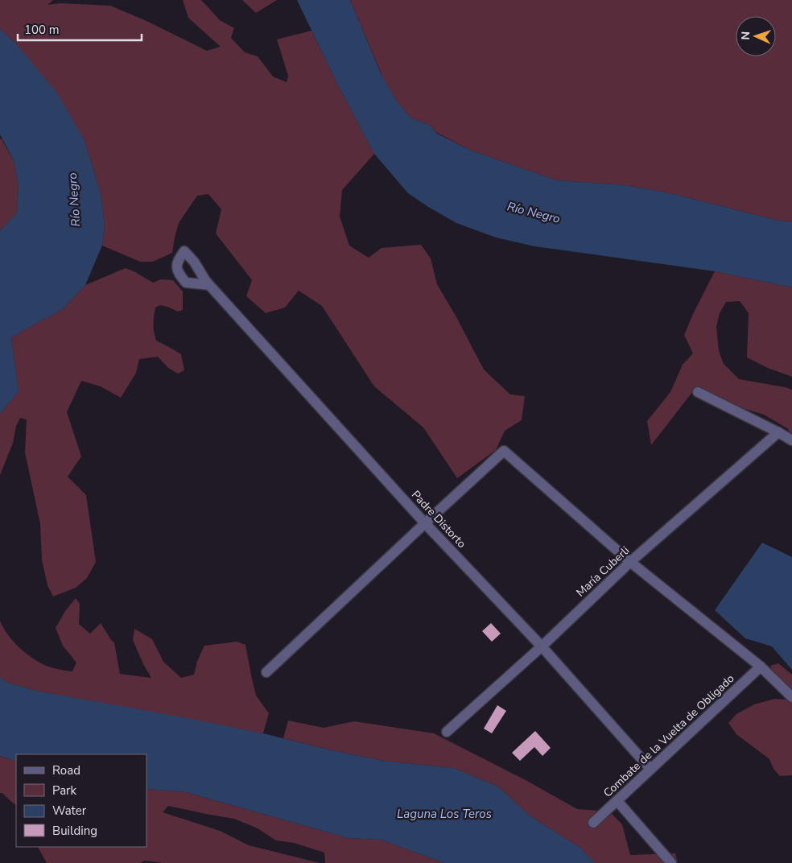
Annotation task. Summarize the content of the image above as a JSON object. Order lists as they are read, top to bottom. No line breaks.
{"streets":{"street":["Padre Distorto","María Cuberli","Combate de la Vuelta de Obligado"]},"crossings":[["Padre Distorto","María Cuberli"],["Padre Distorto","Combate de la Vuelta de Obligado"]],"water":["Río Negro","Laguna Los Teros"],"legend":["Road","Park","Water","Building"],"scale_bar":"100 m","north":"left"}
